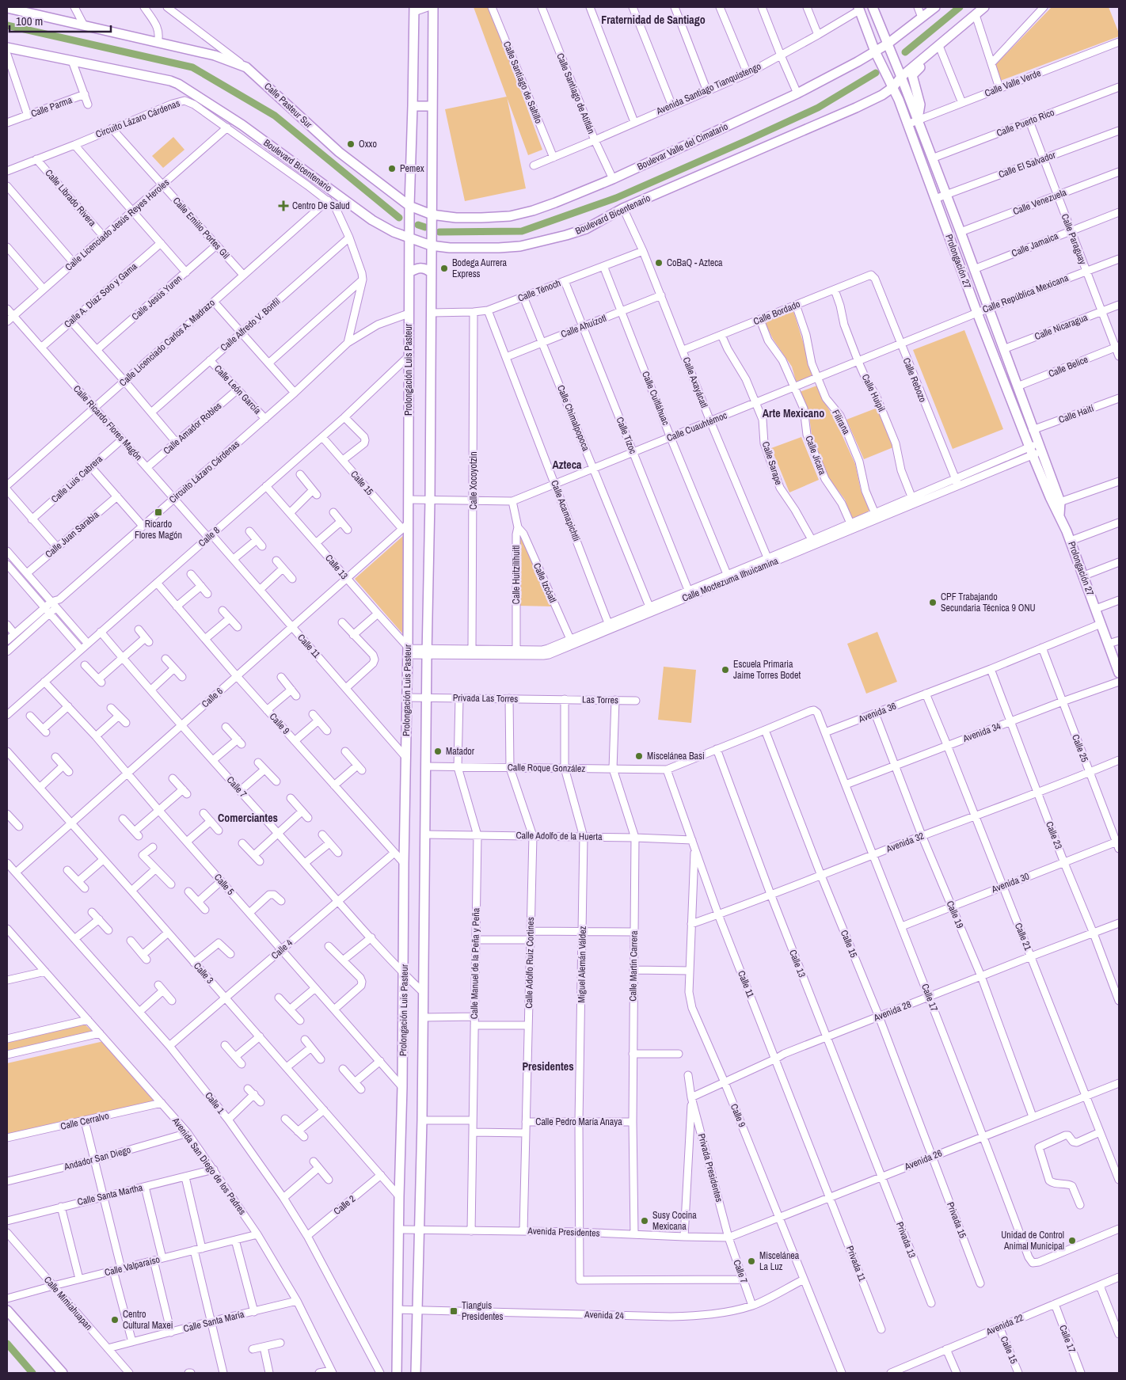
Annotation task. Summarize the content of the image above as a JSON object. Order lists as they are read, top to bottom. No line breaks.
{"streets":{"main road":["Calle Pasteur Sur","Boulevar Valle del Cimatario","Boulevard Bicentenario","Prolongación 27","Prolongación Luis Pasteur"],"street":["Calle Santiago de Saltillo","Calle Valle Verde","Avenida Santiago Tianquistengo","Calle Santiago de Atitlán","Calle Parma","Circuito Lázaro Cárdenas","Calle Puerto Rico","Calle El Salvador","Calle Librado Rivera","Calle Venezuela","Calle Licenciado Jesús Reyes Heroles","Calle Emilio Portes Gil","Calle Paraguay","Calle Jamaica","Calle Ténoch","Calle República Mexicana","Calle A. Díaz Soto y Gama","Calle Jesús Yuren","Calle Bordado","Calle Alfredo V. Bonfil","Calle Ahuízotl","Calle Nicaragua","Calle Licenciado Carlos A. Madrazo","Calle Belice","Calle Rebozo","Calle Axayácatl","Calle León García","Calle Huipil","Calle Cuitláhuac","Calle Haití","Calle Chimalpopoca","Filirana","Calle Ricardo Flores Magón","Calle Cuauhtémoc","Calle Amador Robles","Calle Tízoc","Calle Jícara","Calle Sarape","Calle Luis Cabrera","Calle Xocoyotzin","Calle 15","Calle Acamapichtli","Calle Juan Sarabia","Calle 8","Calle 13","Calle Huitzilíhuitl","Calle Moctezuma Ilhuicamina","Calle Izcóatl","Calle 11","Calle 6","Privada Las Torres","Las Torres","Avenida 36","Calle 9","Avenida 34","Calle 25","Calle Roque González","Calle 7","Calle 23","Calle Adolfo de la Huerta","Avenida 32","Avenida 30","Calle 5","Calle 19","Calle 21","Calle 4","Calle Adolfo Ruiz Cortines","Calle Manuel de la Peña y Peña","Miguel Alemán Váldez","Calle Martín Carrera","Calle 3","Calle 17","Avenida 28","Calle 1","Calle Cerralvo","Calle Pedro María Anaya","Andador San Diego","Avenida 26","Avenida San Diego de los Padres","Privada Presidentes","Calle Santa Martha","Calle 2","Privada 15","Avenida Presidentes","Privada 13","Privada 11","Calle Valparaíso","Calle Mimiahuapan","Avenida 24","Calle Santa María","Avenida 22"]},"crossings":[["Calle Santiago de Saltillo","Avenida Santiago Tianquistengo"],["Calle Valle Verde","Prolongación 27"],["Avenida Santiago Tianquistengo","Calle Santiago de Atitlán"],["Avenida Santiago Tianquistengo","Prolongación 27"],["Calle Santiago de Atitlán","Boulevar Valle del Cimatario"],["Calle Pasteur Sur","Boulevar Valle del Cimatario"],["Calle Pasteur Sur","Prolongación Luis Pasteur"],["Calle Parma","Boulevard Bicentenario"],["Circuito Lázaro Cárdenas","Calle Librado Rivera"],["Circuito Lázaro Cárdenas","Calle Licenciado Jesús Reyes Heroles"],["Circuito Lázaro Cárdenas","Calle Emilio Portes Gil"],["Circuito Lázaro Cárdenas","Calle Alfredo V. Bonfil"],["Circuito Lázaro Cárdenas","Calle Licenciado Carlos A. Madrazo"],["Circuito Lázaro Cárdenas","Prolongación Luis Pasteur"],["Circuito Lázaro Cárdenas","Calle León García"],["Circuito Lázaro Cárdenas","Calle Ricardo Flores Magón"],["Calle Puerto Rico","Calle Paraguay"],["Calle Puerto Rico","Prolongación 27"],["Boulevar Valle del Cimatario","Prolongación 27"],["Boulevar Valle del Cimatario","Prolongación Luis Pasteur"],["Calle El Salvador","Calle Paraguay"],["Calle El Salvador","Prolongación 27"],["Boulevard Bicentenario","Prolongación 27"],["Boulevard Bicentenario","Prolongación Luis Pasteur"],["Boulevard Bicentenario","Calle Axayácatl"],["Calle Librado Rivera","Calle Licenciado Jesús Reyes Heroles"],["Calle Venezuela","Calle Paraguay"],["Calle Venezuela","Prolongación 27"],["Calle Licenciado Jesús Reyes Heroles","Calle Emilio Portes Gil"],["Calle Licenciado Jesús Reyes Heroles","Calle Ricardo Flores Magón"],["Calle Emilio Portes Gil","Calle Jesús Yuren"],["Calle Emilio Portes Gil","Calle Licenciado Carlos A. Madrazo"],["Calle Paraguay","Calle Jamaica"],["Calle Paraguay","Calle República Mexicana"],["Calle Paraguay","Calle Nicaragua"],["Calle Paraguay","Calle Belice"],["Calle Jamaica","Prolongación 27"],["Prolongación 27","Calle República Mexicana"],["Prolongación 27","Calle Nicaragua"],["Prolongación 27","Calle Belice"],["Prolongación 27","Calle Haití"],["Prolongación 27","Calle Cuauhtémoc"],["Prolongación 27","Calle Moctezuma Ilhuicamina"],["Prolongación 27","Avenida 36"],["Calle Ténoch","Prolongación Luis Pasteur"],["Calle Ténoch","Calle Axayácatl"],["Calle Ténoch","Calle Cuitláhuac"],["Calle Ténoch","Calle Chimalpopoca"],["Calle Ténoch","Calle Tízoc"],["Calle Ténoch","Calle Xocoyotzin"],["Calle Ténoch","Calle Acamapichtli"],["Calle República Mexicana","Calle Cuauhtémoc"],["Calle A. Díaz Soto y Gama","Calle Ricardo Flores Magón"],["Calle Bordado","Calle Rebozo"],["Calle Bordado","Calle Axayácatl"],["Calle Bordado","Calle Huipil"],["Calle Bordado","Filirana"],["Calle Bordado","Calle Jícara"],["Calle Bordado","Calle Sarape"],["Calle Alfredo V. Bonfil","Calle León García"],["Calle Ahuízotl","Calle Axayácatl"],["Calle Ahuízotl","Calle Cuitláhuac"],["Calle Ahuízotl","Calle Chimalpopoca"],["Calle Ahuízotl","Calle Tízoc"],["Calle Ahuízotl","Calle Acamapichtli"],["Calle Licenciado Carlos A. Madrazo","Calle Ricardo Flores Magón"],["Prolongación Luis Pasteur","Calle Cuauhtémoc"],["Prolongación Luis Pasteur","Calle 15"],["Prolongación Luis Pasteur","Calle 8"],["Prolongación Luis Pasteur","Calle 13"],["Prolongación Luis Pasteur","Calle Moctezuma Ilhuicamina"],["Prolongación Luis Pasteur","Calle 11"],["Prolongación Luis Pasteur","Calle 6"],["Prolongación Luis Pasteur","Privada Las Torres"],["Prolongación Luis Pasteur","Calle 9"],["Prolongación Luis Pasteur","Calle Roque González"],["Prolongación Luis Pasteur","Calle 7"],["Prolongación Luis Pasteur","Calle Adolfo de la Huerta"],["Prolongación Luis Pasteur","Calle 5"],["Prolongación Luis Pasteur","Calle 3"],["Prolongación Luis Pasteur","Avenida Presidentes"],["Prolongación Luis Pasteur","Avenida 24"],["Calle Rebozo","Calle Cuauhtémoc"],["Calle Rebozo","Calle Moctezuma Ilhuicamina"],["Calle Axayácatl","Calle Cuauhtémoc"],["Calle Axayácatl","Calle Moctezuma Ilhuicamina"],["Calle León García","Calle Amador Robles"],["Calle Huipil","Calle Cuauhtémoc"],["Calle Huipil","Calle Moctezuma Ilhuicamina"],["Calle Cuitláhuac","Calle Cuauhtémoc"],["Calle Cuitláhuac","Calle Moctezuma Ilhuicamina"],["Calle Chimalpopoca","Calle Cuauhtémoc"],["Calle Chimalpopoca","Calle Moctezuma Ilhuicamina"],["Filirana","Calle Cuauhtémoc"],["Filirana","Calle Moctezuma Ilhuicamina"],["Calle Ricardo Flores Magón","Calle Amador Robles"],["Calle Ricardo Flores Magón","Calle Luis Cabrera"],["Calle Ricardo Flores Magón","Calle 8"],["Calle Ricardo Flores Magón","Calle 11"],["Calle Cuauhtémoc","Calle Tízoc"],["Calle Cuauhtémoc","Calle Jícara"],["Calle Cuauhtémoc","Calle Sarape"],["Calle Cuauhtémoc","Calle Xocoyotzin"],["Calle Cuauhtémoc","Calle Acamapichtli"],["Calle Cuauhtémoc","Calle Huitzilíhuitl"],["Calle Tízoc","Calle Moctezuma Ilhuicamina"],["Calle Jícara","Calle Moctezuma Ilhuicamina"],["Calle Sarape","Calle Moctezuma Ilhuicamina"],["Calle Xocoyotzin","Calle Moctezuma Ilhuicamina"],["Calle 15","Calle 8"],["Calle 15","Calle 6"],["Calle 15","Avenida 32"],["Calle 15","Avenida 28"],["Calle 15","Avenida 26"],["Calle 15","Privada 15"],["Calle 15","Avenida 22"],["Calle Acamapichtli","Calle Moctezuma Ilhuicamina"],["Calle 8","Calle 13"],["Calle 8","Calle 11"],["Calle 8","Calle 9"],["Calle 8","Calle 7"],["Calle 8","Calle 5"],["Calle 13","Calle Moctezuma Ilhuicamina"],["Calle 13","Calle 6"],["Calle 13","Avenida 32"],["Calle 13","Avenida 28"],["Calle 13","Avenida 26"],["Calle 13","Privada 13"],["Calle Huitzilíhuitl","Calle Moctezuma Ilhuicamina"],["Calle Huitzilíhuitl","Calle Izcóatl"],["Calle Moctezuma Ilhuicamina","Calle Izcóatl"],["Calle 11","Calle 6"],["Calle 11","Calle 9"],["Calle 11","Calle Roque González"],["Calle 11","Calle Adolfo de la Huerta"],["Calle 11","Avenida 32"],["Calle 11","Avenida 28"],["Calle 11","Avenida 26"],["Calle 11","Privada 11"],["Calle 6","Calle 9"],["Calle 6","Calle 7"],["Calle 6","Calle 5"],["Calle 6","Calle 3"],["Calle 6","Calle 1"],["Privada Las Torres","Las Torres"],["Privada Las Torres","Calle Adolfo Ruiz Cortines"],["Privada Las Torres","Calle Manuel de la Peña y Peña"],["Privada Las Torres","Miguel Alemán Váldez"],["Las Torres","Miguel Alemán Váldez"],["Las Torres","Calle Martín Carrera"],["Avenida 36","Calle 25"],["Avenida 36","Calle 23"],["Avenida 36","Calle 19"],["Avenida 36","Calle 21"],["Avenida 36","Calle 17"],["Calle 9","Avenida 32"],["Calle 9","Calle 4"],["Calle 9","Avenida 28"],["Calle 9","Avenida 26"],["Calle 9","Avenida 24"],["Avenida 34","Calle 25"],["Avenida 34","Calle 23"],["Avenida 34","Calle 19"],["Avenida 34","Calle 21"],["Avenida 34","Calle 17"],["Calle 25","Avenida 32"],["Calle 25","Avenida 30"],["Calle Roque González","Calle Adolfo Ruiz Cortines"],["Calle Roque González","Calle Manuel de la Peña y Peña"],["Calle Roque González","Miguel Alemán Váldez"],["Calle Roque González","Calle Martín Carrera"],["Calle 7","Calle 4"],["Calle 7","Miguel Alemán Váldez"],["Calle 7","Avenida 26"],["Calle 7","Privada Presidentes"],["Calle 7","Avenida Presidentes"],["Calle 7","Avenida 24"],["Calle 23","Avenida 32"],["Calle 23","Avenida 30"],["Calle 23","Avenida 28"],["Calle Adolfo de la Huerta","Calle Adolfo Ruiz Cortines"],["Calle Adolfo de la Huerta","Calle Manuel de la Peña y Peña"],["Calle Adolfo de la Huerta","Miguel Alemán Váldez"],["Calle Adolfo de la Huerta","Calle Martín Carrera"],["Avenida 32","Calle 19"],["Avenida 32","Calle 21"],["Avenida 32","Calle 17"],["Avenida 30","Calle 19"],["Avenida 30","Calle 21"],["Avenida 30","Calle 17"],["Calle 5","Calle 4"],["Calle 19","Avenida 28"],["Calle 19","Avenida 26"],["Calle 21","Avenida 28"],["Calle 21","Avenida 26"],["Calle 4","Calle 3"],["Calle 4","Calle 1"],["Calle Adolfo Ruiz Cortines","Calle Pedro María Anaya"],["Calle Adolfo Ruiz Cortines","Avenida Presidentes"],["Calle Manuel de la Peña y Peña","Calle Pedro María Anaya"],["Calle Manuel de la Peña y Peña","Avenida Presidentes"],["Miguel Alemán Váldez","Calle Pedro María Anaya"],["Miguel Alemán Váldez","Avenida Presidentes"],["Calle Martín Carrera","Calle Pedro María Anaya"],["Calle Martín Carrera","Avenida Presidentes"],["Calle 3","Calle 2"],["Calle 17","Avenida 28"],["Calle 17","Avenida 26"],["Calle 17","Avenida 22"],["Avenida 28","Privada Presidentes"],["Calle 1","Calle 2"],["Calle Cerralvo","Avenida San Diego de los Padres"],["Andador San Diego","Avenida San Diego de los Padres"],["Avenida 26","Privada Presidentes"],["Avenida 26","Privada 15"],["Avenida 26","Avenida Presidentes"],["Avenida 26","Privada 13"],["Avenida 26","Privada 11"],["Avenida San Diego de los Padres","Calle Santa Martha"],["Avenida San Diego de los Padres","Calle Valparaíso"],["Avenida San Diego de los Padres","Calle Santa María"],["Privada Presidentes","Avenida Presidentes"],["Calle Valparaíso","Calle Mimiahuapan"],["Calle Mimiahuapan","Calle Santa María"]],"districts":["Fraternidad de Santiago","Arte Mexicano","Azteca","Comerciantes","Presidentes"],"places":{"other":["Oxxo","Pemex","CoBaQ - Azteca","Bodega Aurrera Express","CPF Trabajando Secundaria Técnica 9 ONU","Escuela Primaria Jaime Torres Bodet","Matador","Miscelánea Basi","Susy Cocina Mexicana","Unidad de Control Animal Municipal","Miscelánea La Luz","Centro Cultural Maxei"],"health":["Centro De Salud"],"transit":["Ricardo Flores Magón","Tianguis Presidentes"]},"scale_bar":"100 m"}
